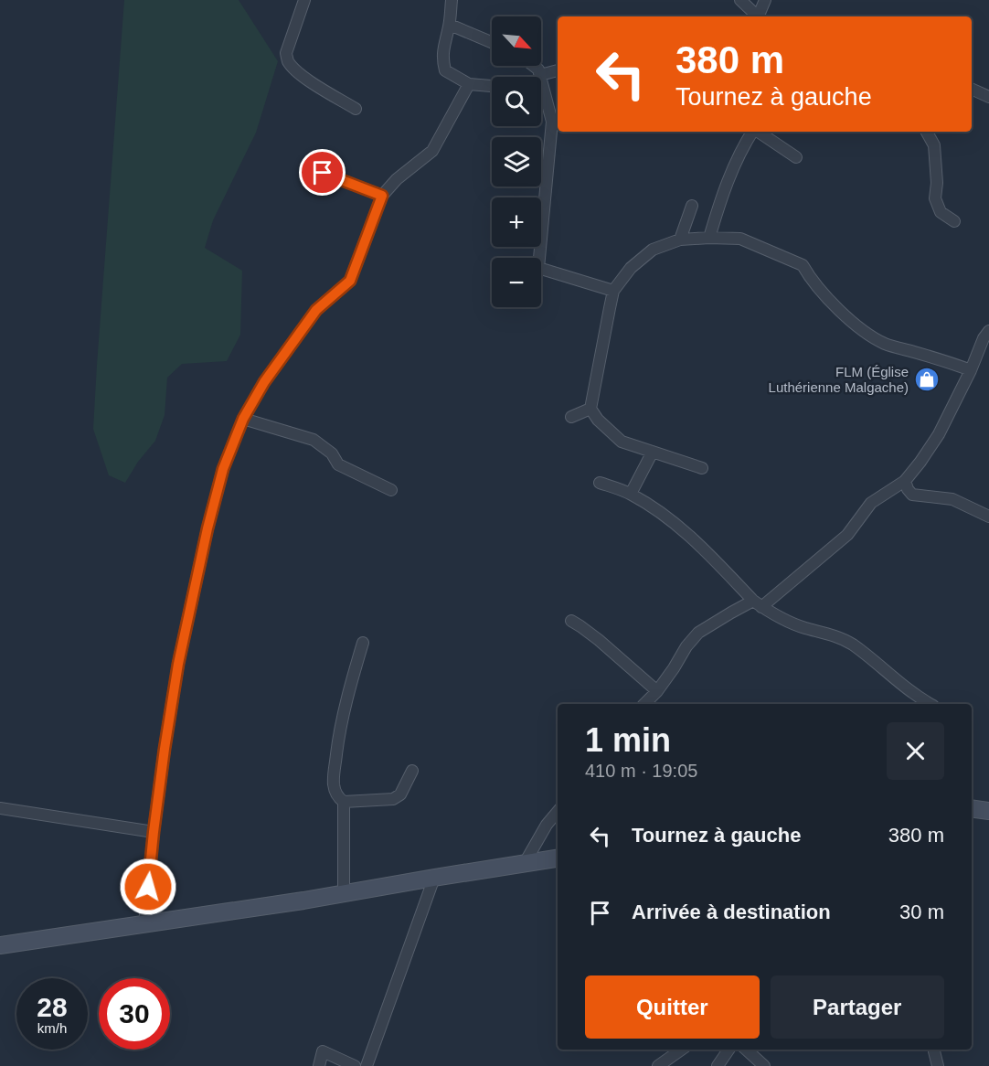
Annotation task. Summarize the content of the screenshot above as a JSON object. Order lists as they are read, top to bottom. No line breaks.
{"places":{"shop":["FLM (Église Luthérienne Malgache)"]},"north":"bottom right","page":{"map_buttons":["+","−"],"turn":["380 m","Tournez à gauche"],"heading":["1 min","410 m · 19:05"],"list":[{"name":"Tournez à gauche","value":"380 m"},{"name":"Arrivée à destination","value":"30 m"}],"buttons":["Quitter","Partager"],"speed":"28 km/h","limit":"30"}}
